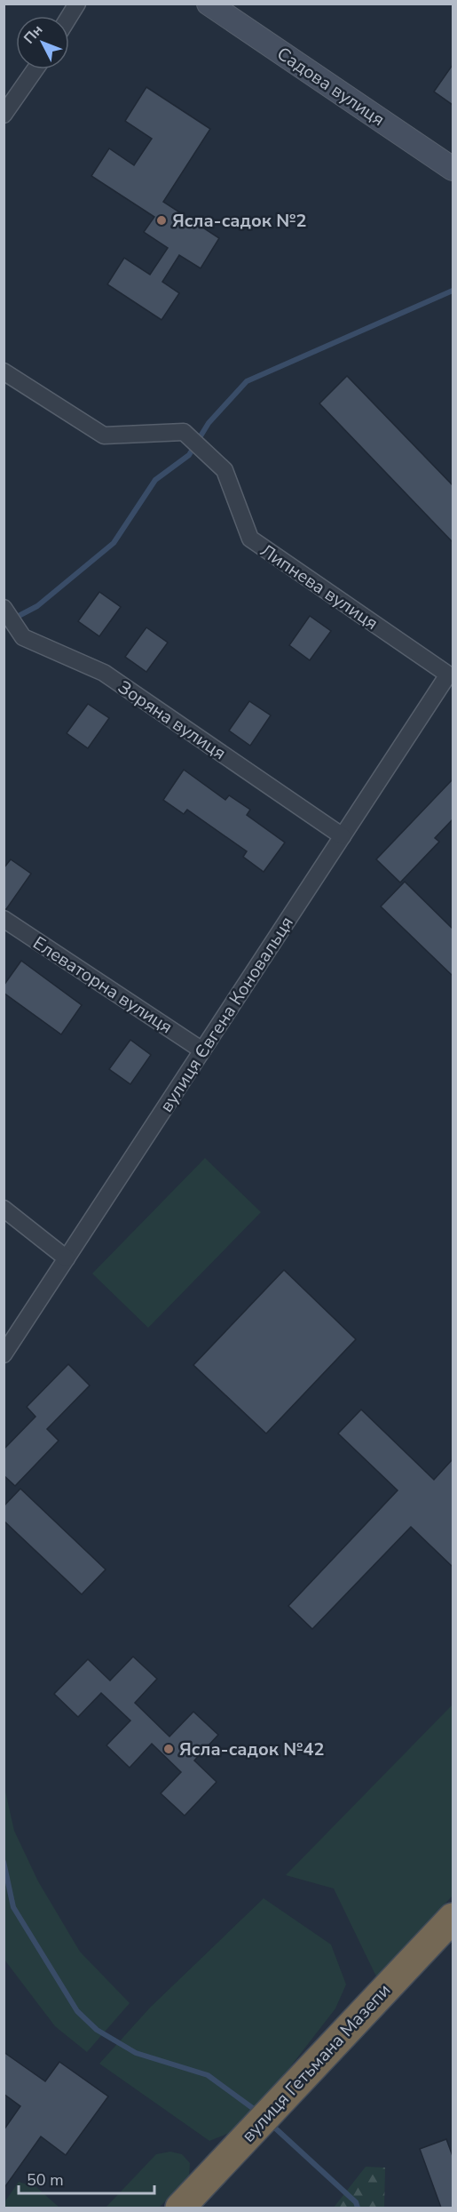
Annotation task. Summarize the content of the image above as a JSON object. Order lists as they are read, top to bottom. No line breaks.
{"streets":{"highway":["вулиця Гетьмана Мазепи"],"street":["Садова вулиця","Липнева вулиця","Зоряна вулиця","Елеваторна вулиця","вулиця Євгена Коновальця"]},"crossings":[["Липнева вулиця","вулиця Євгена Коновальця"],["Зоряна вулиця","вулиця Євгена Коновальця"],["Елеваторна вулиця","вулиця Євгена Коновальця"]],"places":["Ясла-садок №2","Ясла-садок №42"],"scale_bar":"50 m","north":"top left"}
